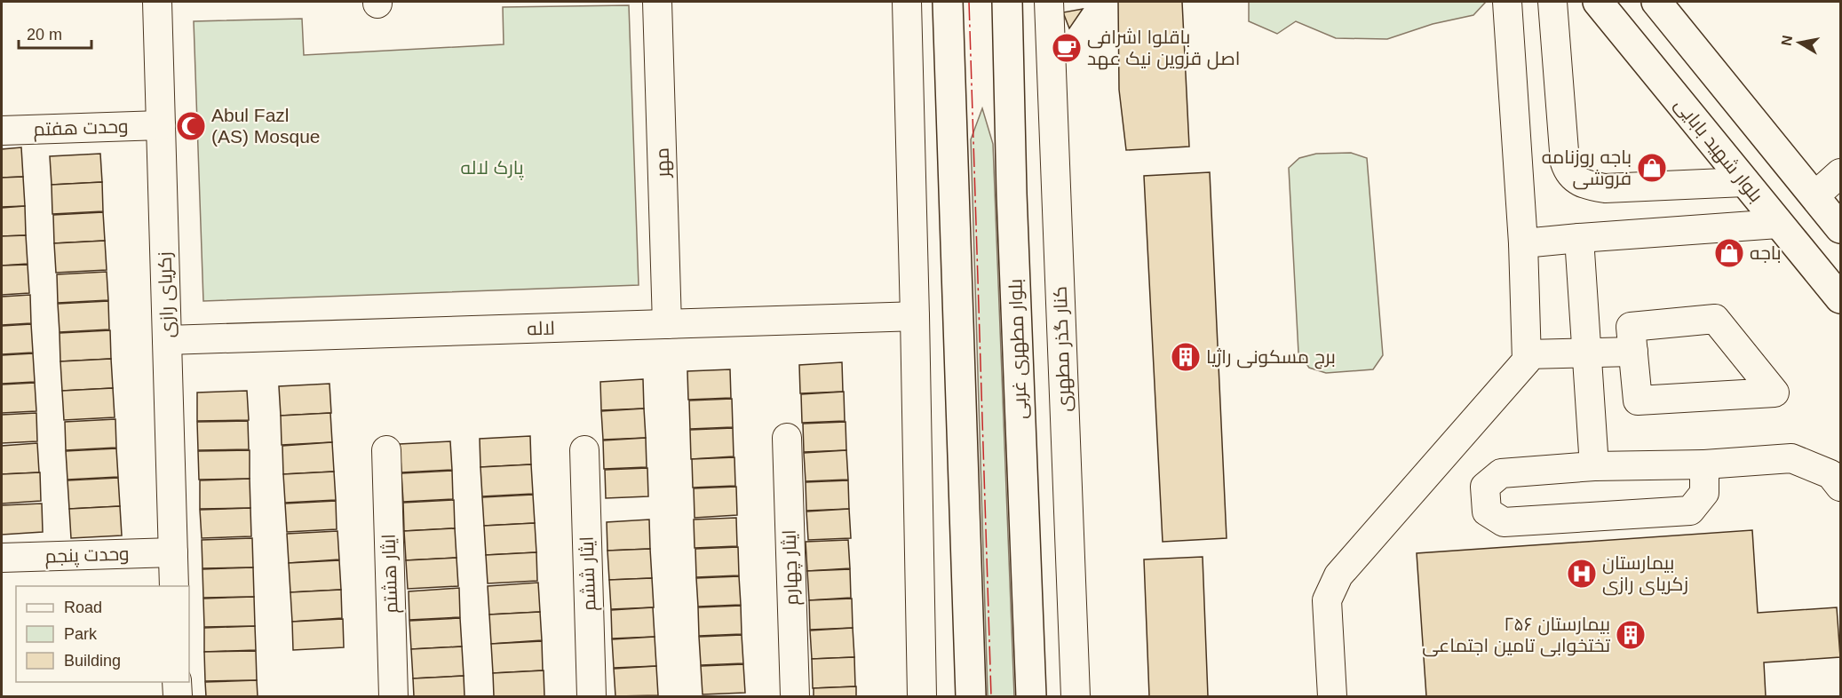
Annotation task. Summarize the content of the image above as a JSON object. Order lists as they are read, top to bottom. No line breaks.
{"streets":{"main road":["بلوار شهید بابایی","بلوار مطهری غربی"],"street":["وحدت هفتم","مهر","زکریای رازی","لاله","کنار گذر مطهری","وحدت پنجم","ایثار چهارم","ایثار هشتم","ایثار ششم"]},"crossings":[["وحدت هفتم","زکریای رازی"],["مهر","لاله"],["زکریای رازی","لاله"],["زکریای رازی","وحدت پنجم"]],"parks":["پارک لاله"],"places":{"cafe":["باقلوا اشرافی اصل قزوین نیک عهد"],"mosque":["Abul Fazl (AS) Mosque"],"shop":["باجه روزنامه فروشی","باجه"],"building":["برج مسکونی راژیا","بیمارستان ۲۵۶ تختخوابی تامین اجتماعی"],"hospital":["بیمارستان زکریای رازی"]},"legend":["Road","Park","Building"],"scale_bar":"20 m","north":"left"}
